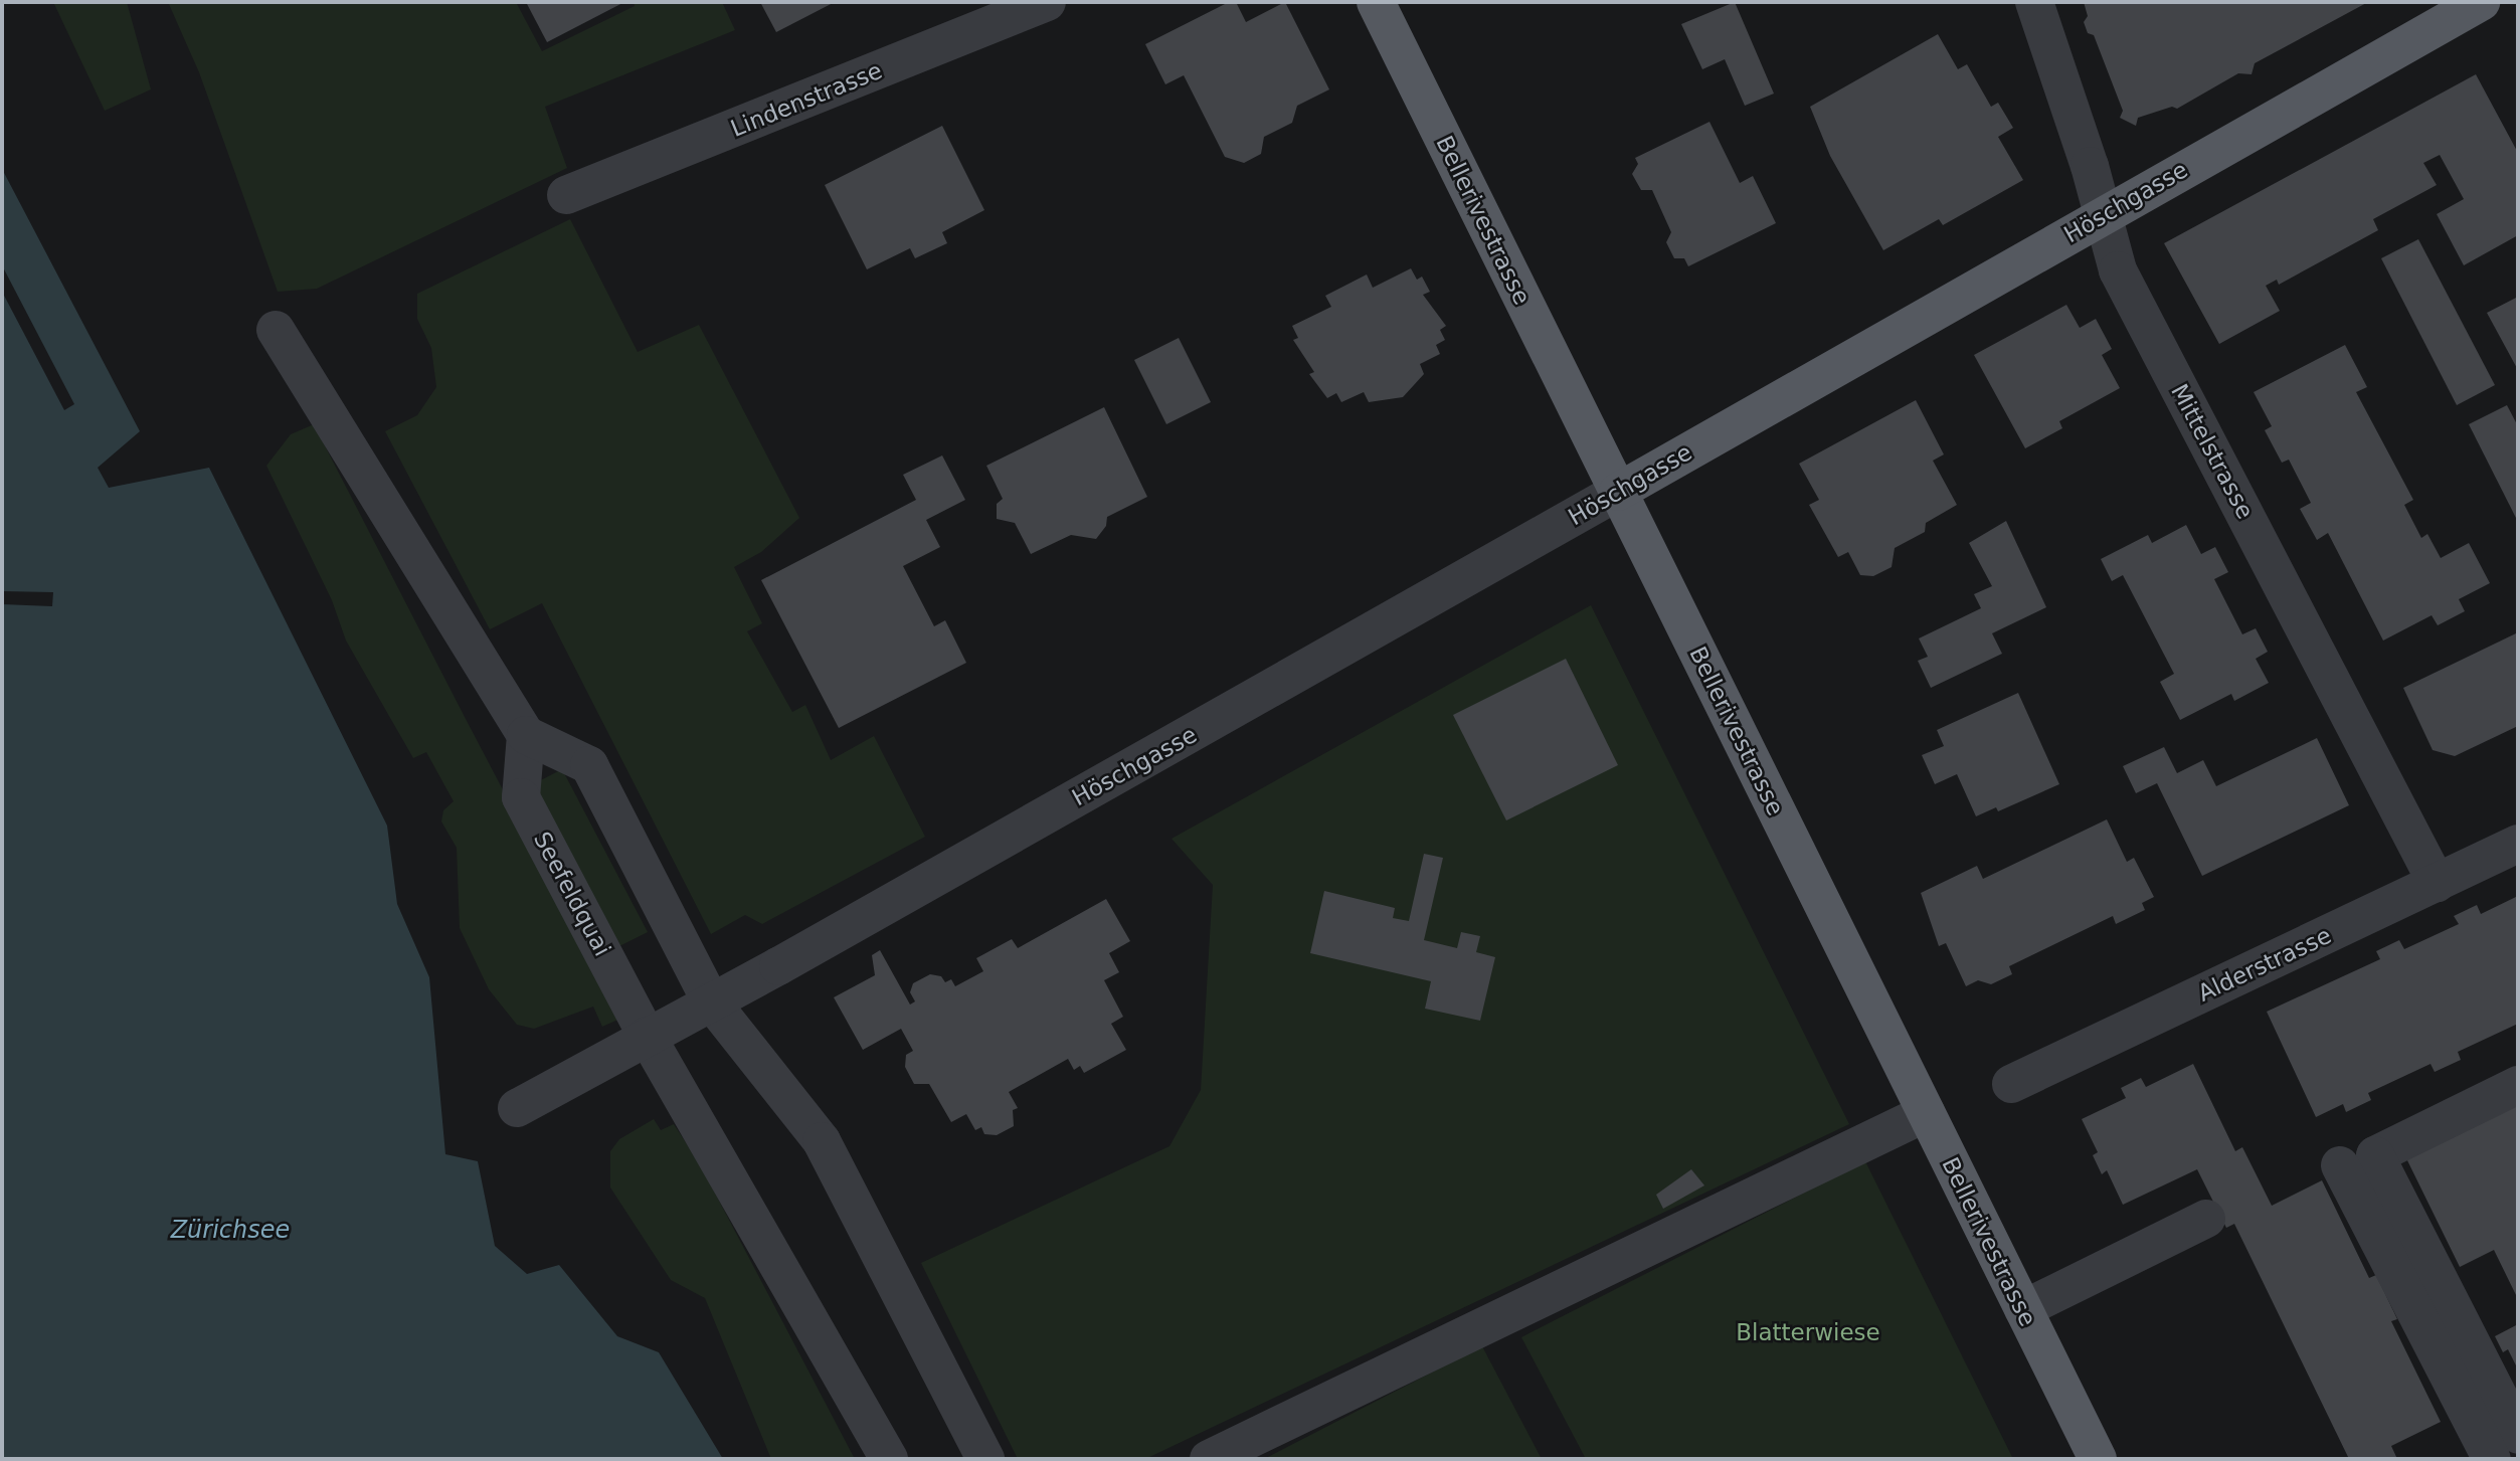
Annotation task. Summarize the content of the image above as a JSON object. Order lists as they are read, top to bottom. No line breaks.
{"streets":{"main road":["Höschgasse","Bellerivestrasse"],"street":["Lindenstrasse","Mittelstrasse","Seefeldquai","Alderstrasse"]},"crossings":[["Höschgasse","Bellerivestrasse"],["Höschgasse","Mittelstrasse"],["Höschgasse","Seefeldquai"],["Mittelstrasse","Alderstrasse"]],"water":["Zürichsee"],"parks":["Blatterwiese"]}
